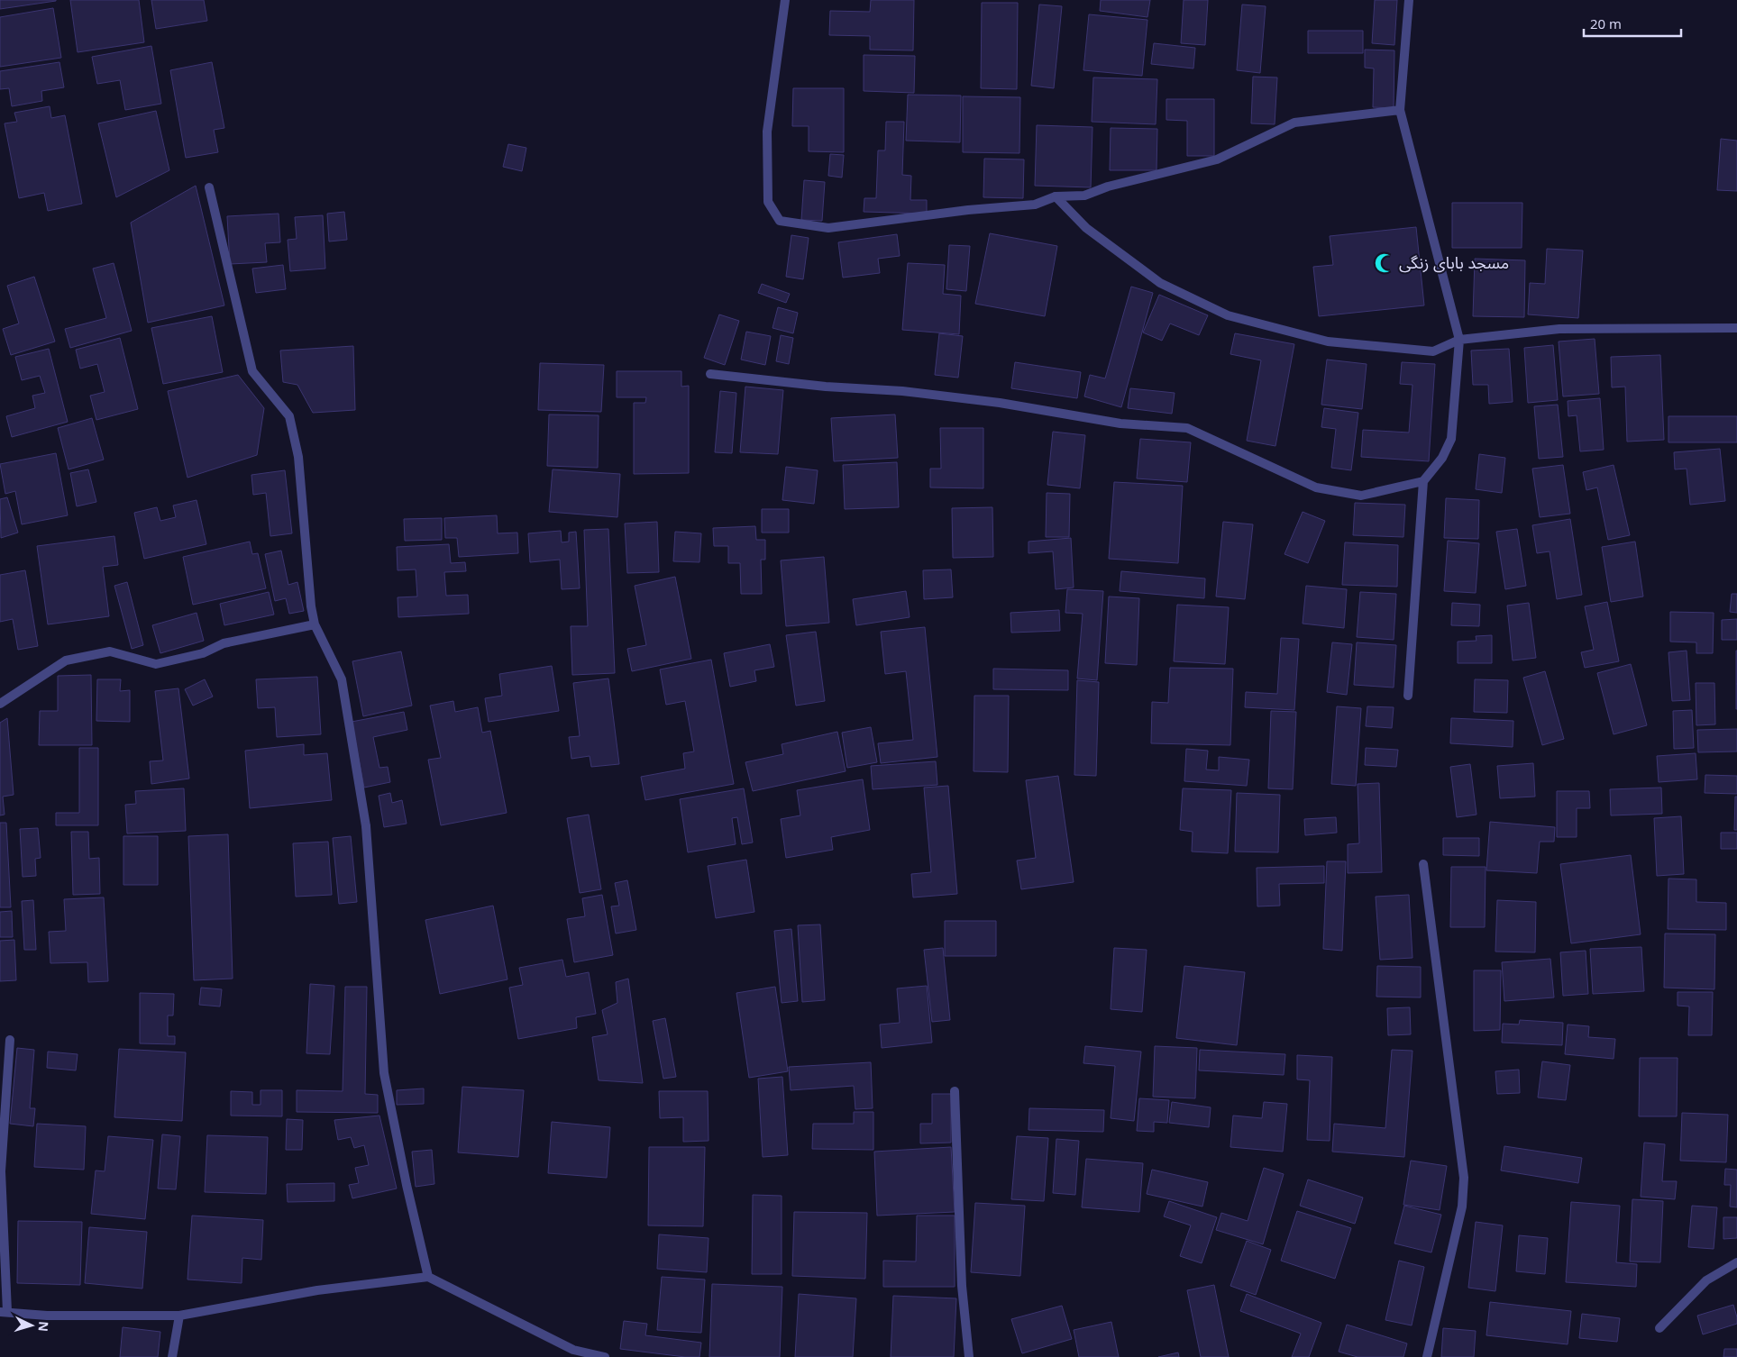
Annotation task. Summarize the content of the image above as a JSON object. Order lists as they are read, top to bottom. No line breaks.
{"places":{"mosque":["مسجد بابای زنگی"]},"scale_bar":"20 m","north":"right"}
